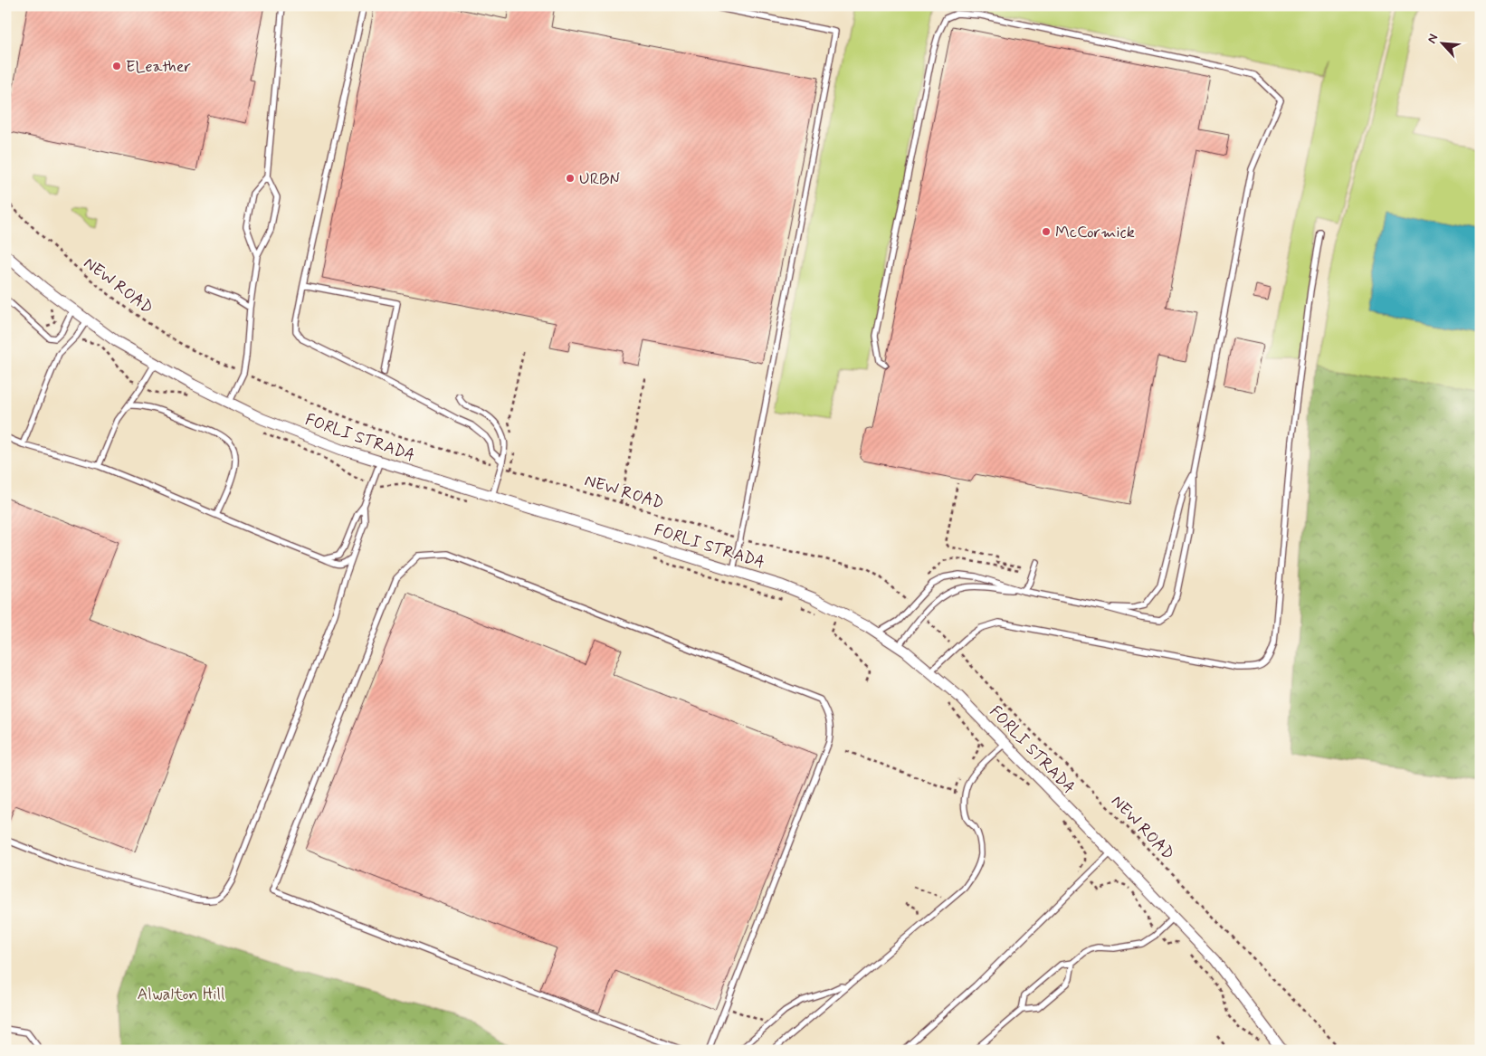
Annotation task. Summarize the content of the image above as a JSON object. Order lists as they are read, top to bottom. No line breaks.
{"streets":{"street":["FORLI STRADA"],"path":["NEW ROAD"]},"parks":["Alwalton Hill"],"places":["ELeather","URBN","McCormick"],"north":"top left"}
